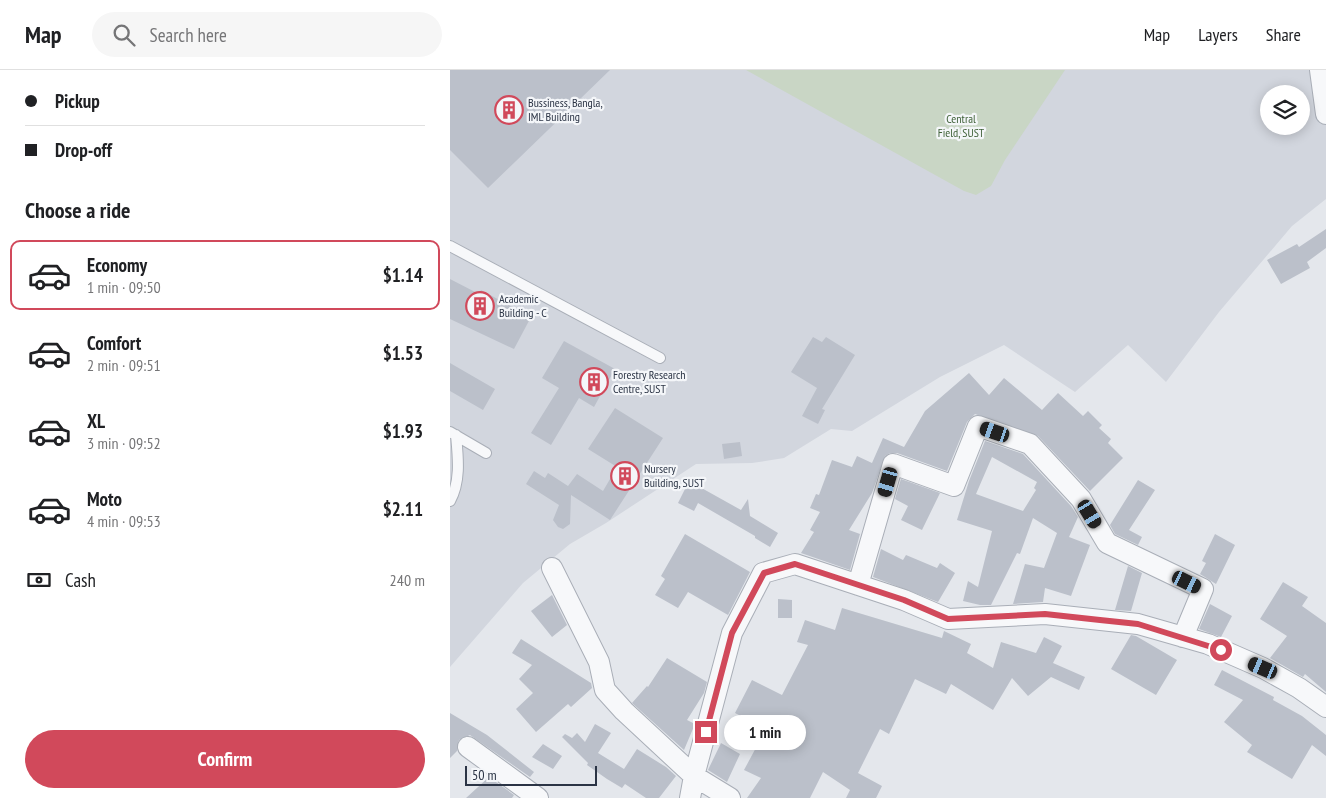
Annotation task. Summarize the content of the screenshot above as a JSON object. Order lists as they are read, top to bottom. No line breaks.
{"parks":["Central Field, SUST"],"places":{"building":["Bussiness, Bangla, IML Building","Academic Building - C","Forestry Research Centre, SUST","Nursery Building, SUST"]},"scale_bar":"50 m","page":{"header":"Map","search":"Search here","nav":["Map","Layers","Share"],"banner":["Pickup","Drop-off"],"heading":"Choose a ride","list":[{"name":"Economy","note":"1 min · 09:50","value":"$1.14"},{"name":"Comfort","note":"2 min · 09:51","value":"$1.53"},{"name":"XL","note":"3 min · 09:52","value":"$1.93"},{"name":"Moto","note":"4 min · 09:53","value":"$2.11"}],"pay":["Cash","240 m"],"bubble":"1 min","buttons":"Confirm","scale":"50 m"}}
